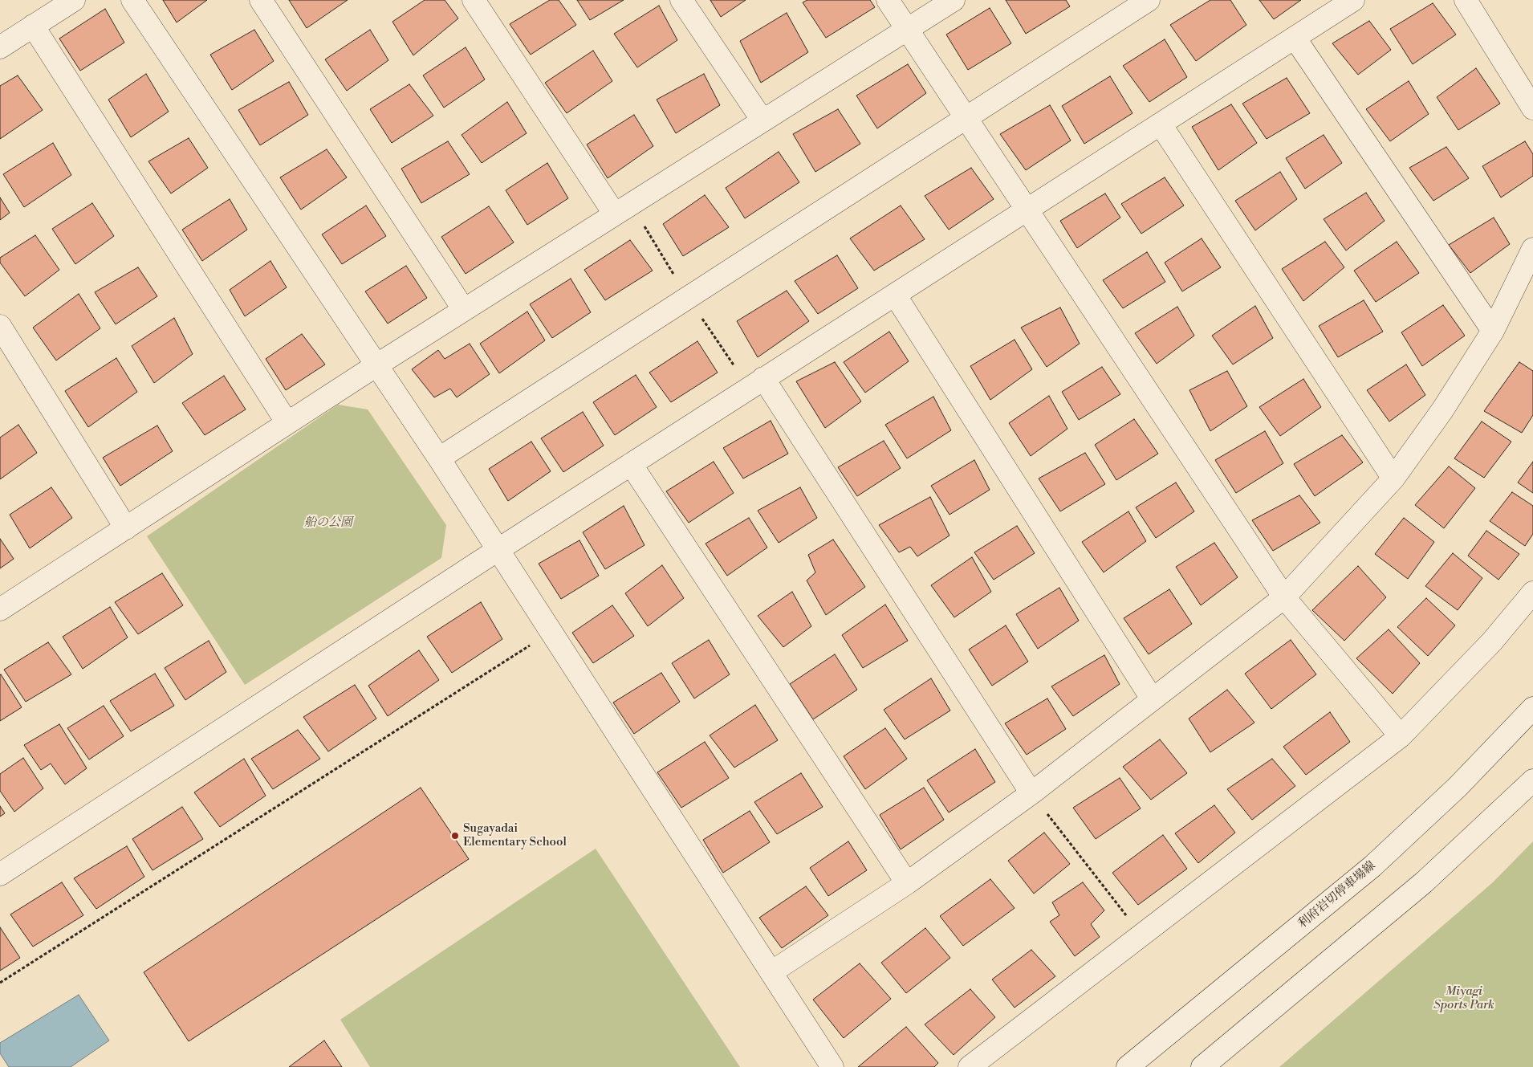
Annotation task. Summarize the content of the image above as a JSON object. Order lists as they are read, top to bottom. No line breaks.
{"streets":{"street":["利府岩切停車場線"]},"parks":["船の公園","Miyagi Sports Park"],"places":["Sugayadai Elementary School"]}
